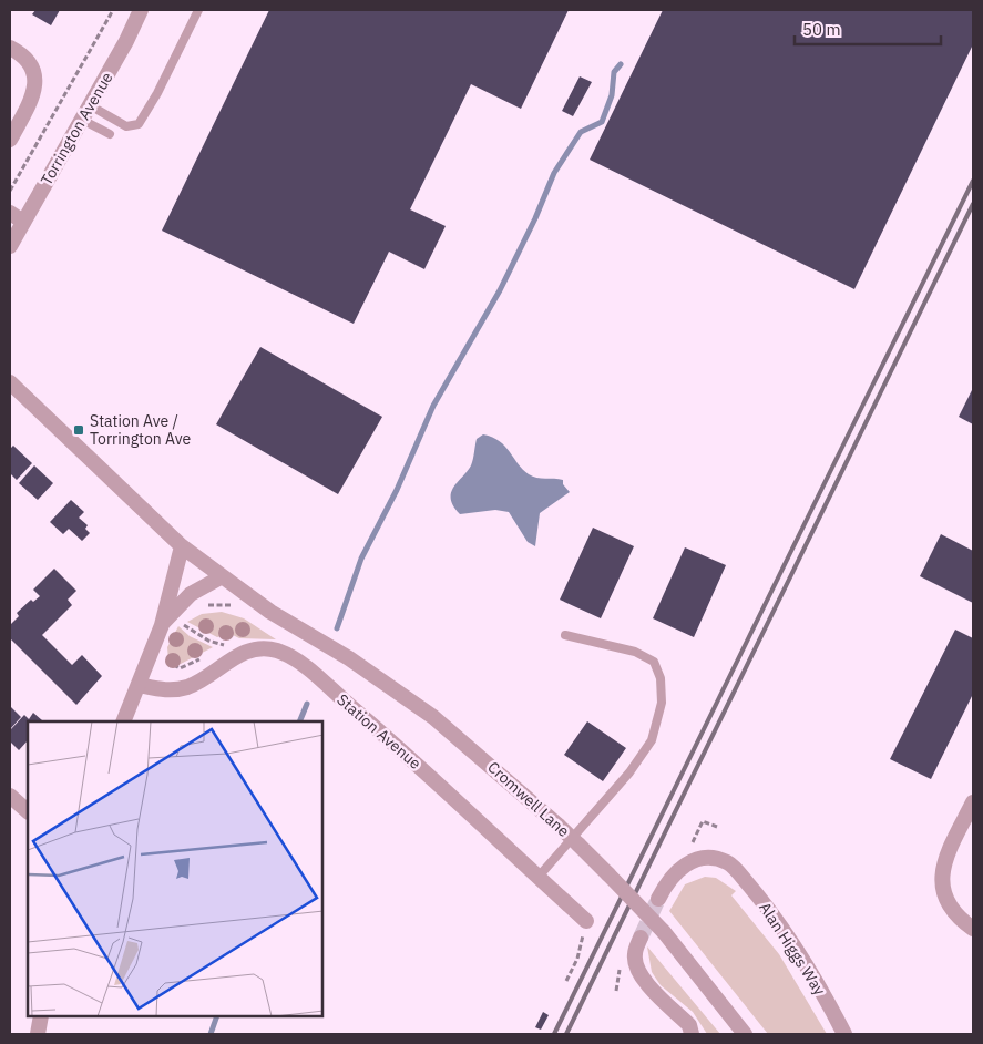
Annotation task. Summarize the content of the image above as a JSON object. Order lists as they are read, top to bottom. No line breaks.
{"streets":{"street":["Torrington Avenue","Station Avenue","Cromwell Lane","Alan Higgs Way"]},"places":{"transit":["Station Ave / Torrington Ave"]},"scale_bar":"50 m"}
